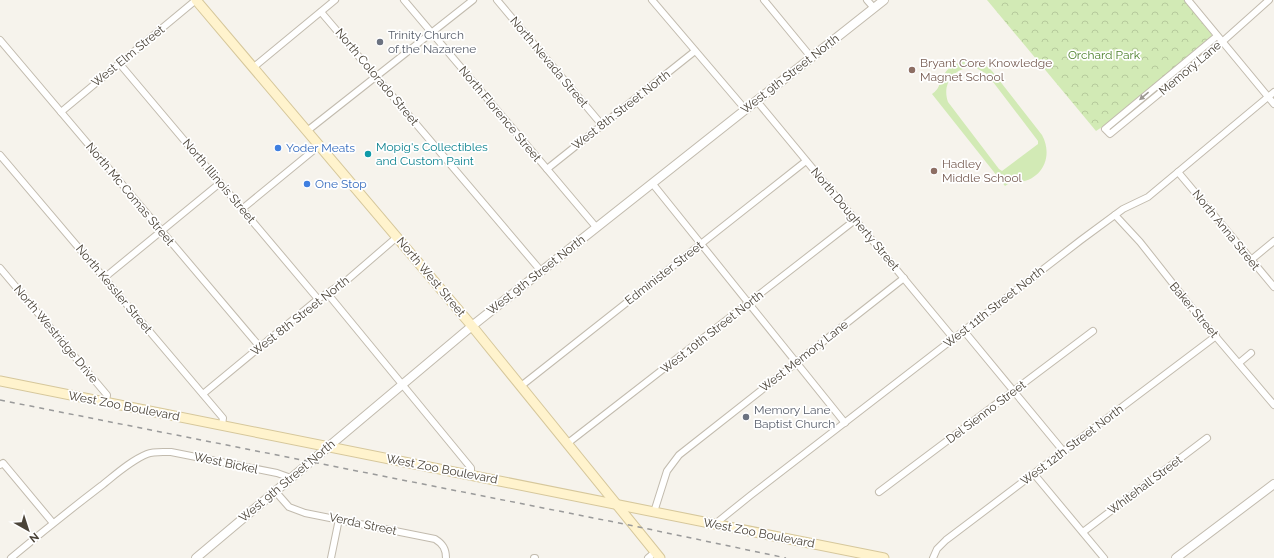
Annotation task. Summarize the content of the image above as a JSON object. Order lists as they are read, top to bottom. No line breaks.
{"streets":{"main road":["North West Street","West Zoo Boulevard"],"street":["West Elm Street","North Nevada Street","Memory Lane","West 9th Street North","North Colorado Street","West 8th Street North","North Florence Street","North Illinois Street","North Mc Comas Street","North Dougherty Street","North Anna Street","Edminister Street","North Kessler Street","West 11th Street North","Baker Street","West 10th Street North","North Westridge Drive","West Memory Lane","Del Sienno Street","West 12th Street North","West Bickel","Whitehall Street","Verda Street"]},"crossings":[["West Elm Street","North Illinois Street"],["West Elm Street","North Mc Comas Street"],["West Elm Street","North West Street"],["North Nevada Street","West 8th Street North"],["West 9th Street North","North Colorado Street"],["West 9th Street North","North Florence Street"],["West 9th Street North","North Dougherty Street"],["West 9th Street North","North West Street"],["West 9th Street North","West Zoo Boulevard"],["West 9th Street North","West Bickel"],["West 9th Street North","Verda Street"],["West 8th Street North","North Florence Street"],["West 8th Street North","North Illinois Street"],["West 8th Street North","North Mc Comas Street"],["West 8th Street North","North West Street"],["West 8th Street North","North Kessler Street"],["North Dougherty Street","Edminister Street"],["North Dougherty Street","West 11th Street North"],["North Dougherty Street","West 10th Street North"],["North Dougherty Street","West Memory Lane"],["North Anna Street","West 11th Street North"],["Edminister Street","North West Street"],["North West Street","West 10th Street North"],["North West Street","West Zoo Boulevard"],["North Kessler Street","West Zoo Boulevard"],["West 11th Street North","Baker Street"],["West 11th Street North","West Zoo Boulevard"],["Baker Street","West 12th Street North"],["North Westridge Drive","West Zoo Boulevard"],["West Memory Lane","West Zoo Boulevard"]],"parks":["Orchard Park"],"places":["Trinity Church of the Nazarene","Bryant Core Knowledge Magnet School","Yoder Meats","Mopig's Collectibles and Custom Paint","Hadley Middle School","One Stop","Memory Lane Baptist Church"],"north":"bottom right"}
